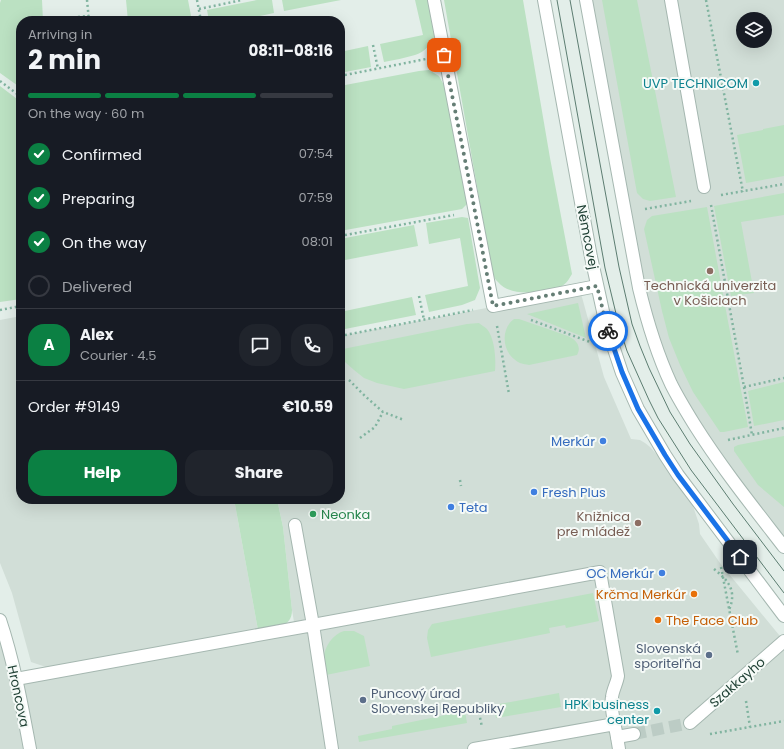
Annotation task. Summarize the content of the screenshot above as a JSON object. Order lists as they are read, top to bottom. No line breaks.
{"streets":{"street":["Němcovej","Szakkayho","Hroncova"]},"places":["UVP TECHNICOM","Technická univerzita v Košiciach","Merkúr","Fresh Plus","Teta","Neonka","Knižnica pre mládež","OC Merkúr","Krčma Merkúr","The Face Club","Slovenská sporiteľňa","Puncový úrad Slovenskej Republiky","HPK business center"],"page":{"heading":["2 min","Arriving in","08:11–08:16"],"panel":["Alex","Courier · 4.5","Order #9149","€10.59"],"bar":"On the way · 60 m","list":[["Confirmed","07:54"],["Preparing","07:59"],["On the way","08:01"],"Delivered"],"round":"A","buttons":["Help","Share"]}}
